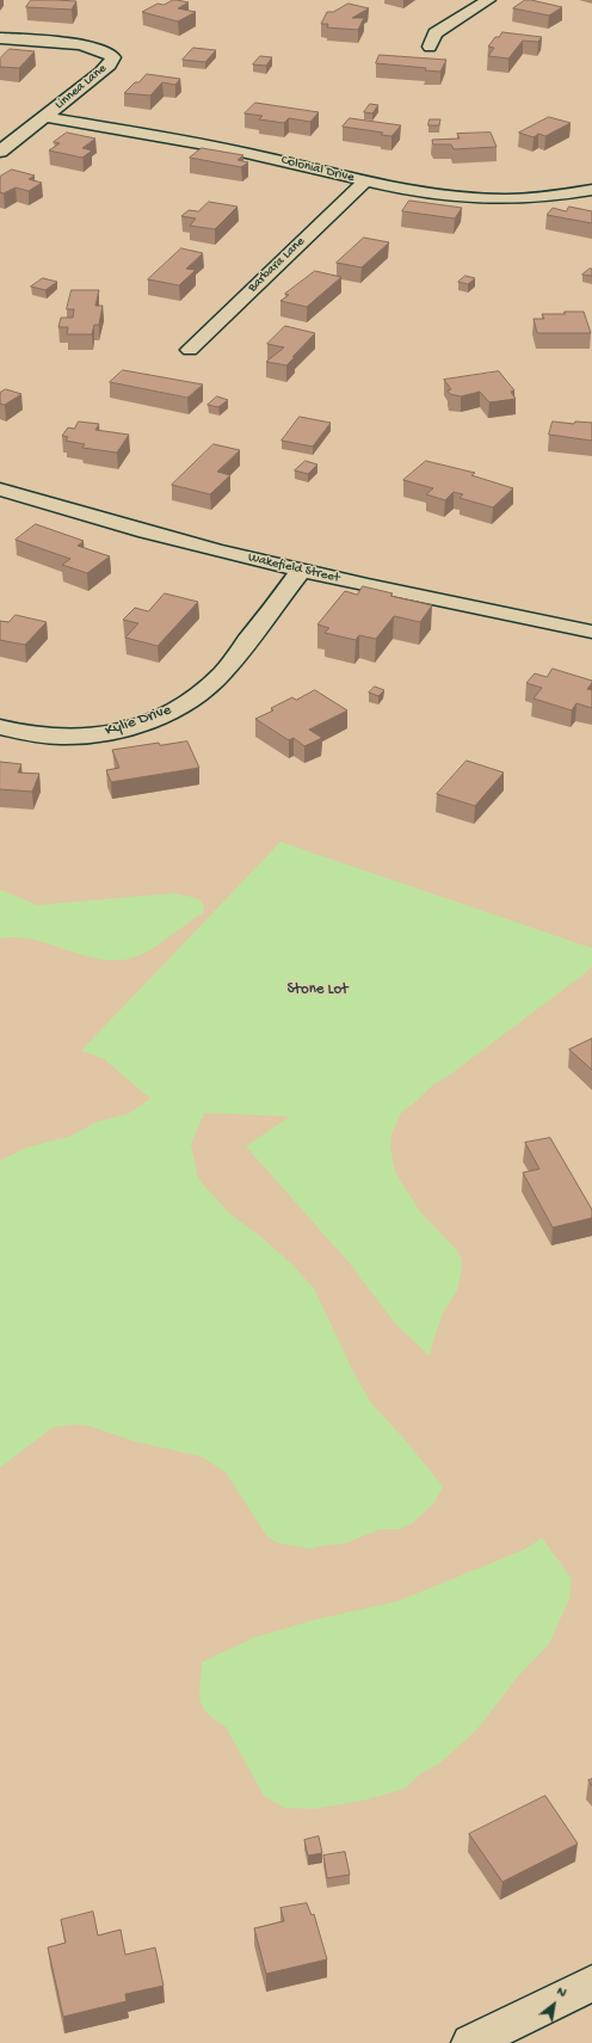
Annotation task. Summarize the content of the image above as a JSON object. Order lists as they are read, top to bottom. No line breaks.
{"streets":{"street":["Linnea Lane","Colonial Drive","Barbara Lane","Wakefield Street","Kylie Drive"]},"crossings":[["Linnea Lane","Colonial Drive"],["Colonial Drive","Barbara Lane"],["Wakefield Street","Kylie Drive"]],"parks":["Stone Lot"],"north":"top right"}
